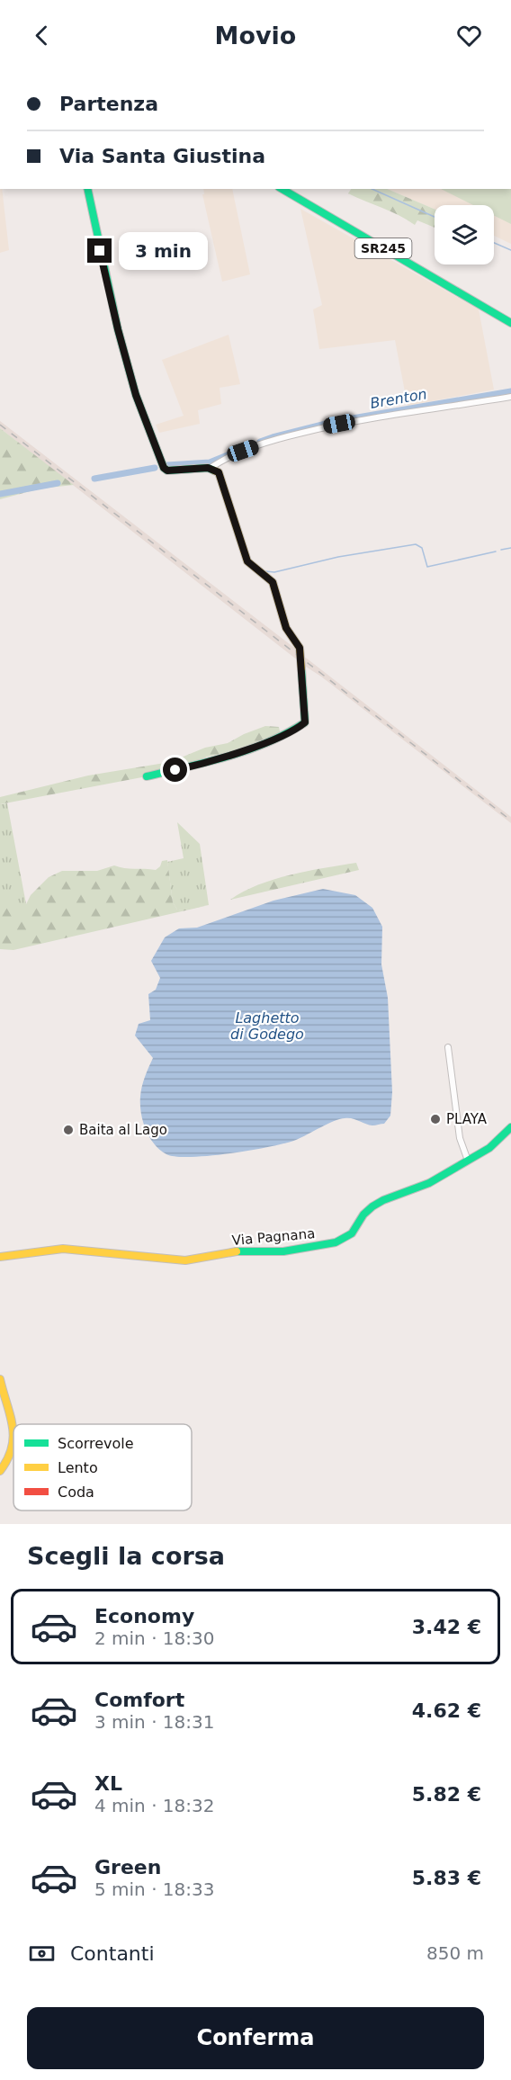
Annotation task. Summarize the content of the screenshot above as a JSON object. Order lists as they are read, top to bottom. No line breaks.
{"streets":{"street":["SR245","Via Pagnana"]},"water":["Brenton","Laghetto di Godego"],"places":["PLAYA","Baita al Lago"],"legend":["Scorrevole","Lento","Coda"],"page":{"header":"Movio","banner":["Partenza","Via Santa Giustina"],"bubble":"3 min","heading":"Scegli la corsa","list":[{"name":"Economy","note":"2 min · 18:30","value":"3.42 €"},{"name":"Comfort","note":"3 min · 18:31","value":"4.62 €"},{"name":"XL","note":"4 min · 18:32","value":"5.82 €"},{"name":"Green","note":"5 min · 18:33","value":"5.83 €"}],"pay":["Contanti","850 m"],"buttons":"Conferma"}}
